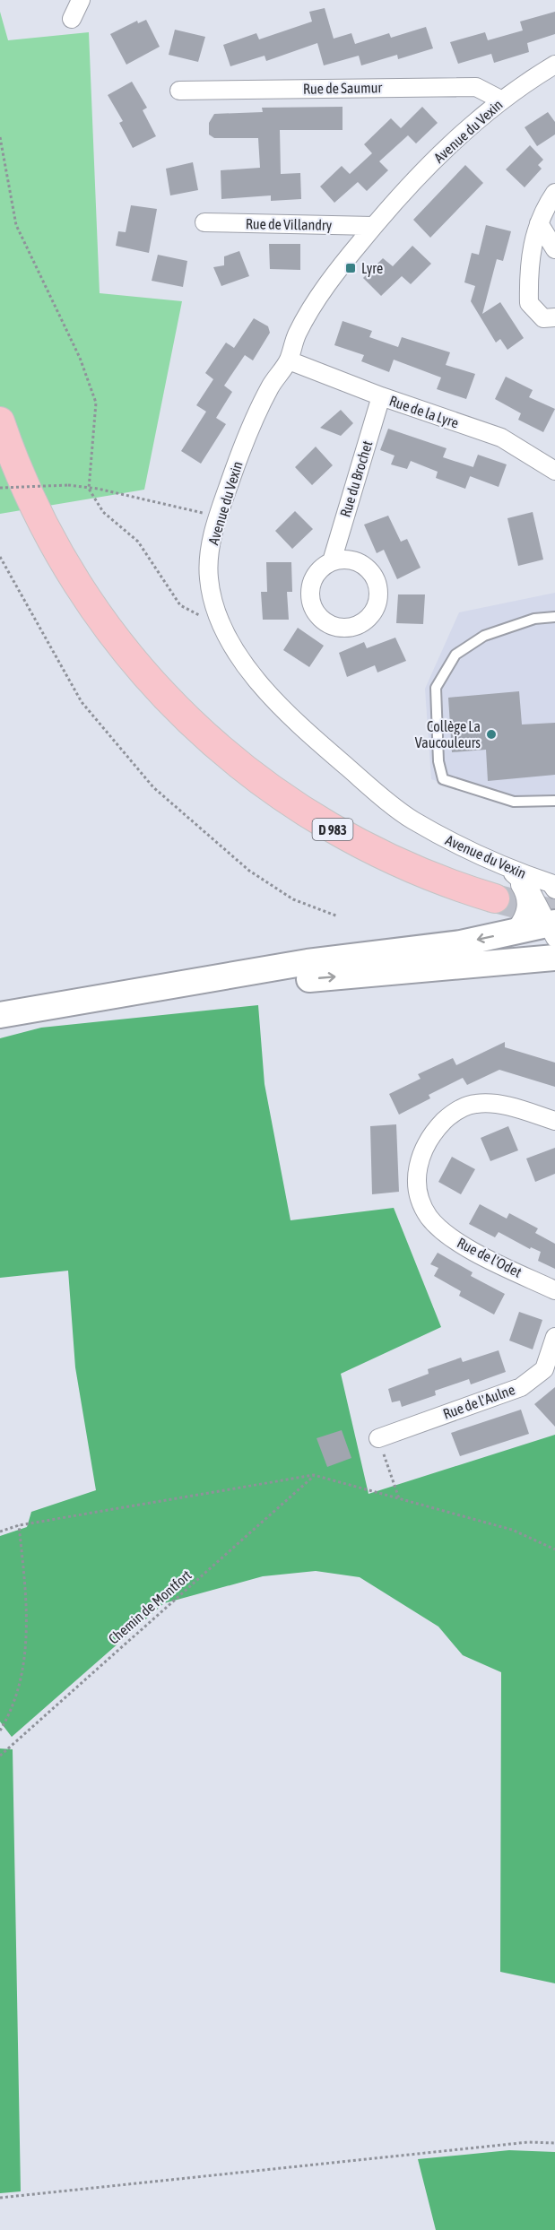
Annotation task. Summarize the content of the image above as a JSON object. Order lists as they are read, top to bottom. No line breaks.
{"streets":{"main road":["D 983"],"street":["Rue de Saumur","Avenue du Vexin","Rue de Villandry","Rue de la Lyre","Rue du Brochet","Rue de l'Odet","Rue de l'Aulne"],"path":["Chemin de Montfort"]},"crossings":[["Rue de Saumur","Avenue du Vexin"],["Avenue du Vexin","Rue de Villandry"],["Avenue du Vexin","Rue de la Lyre"],["Rue de la Lyre","Rue du Brochet"]],"places":{"transit":["Lyre"],"other":["Collège La Vaucouleurs"]}}
